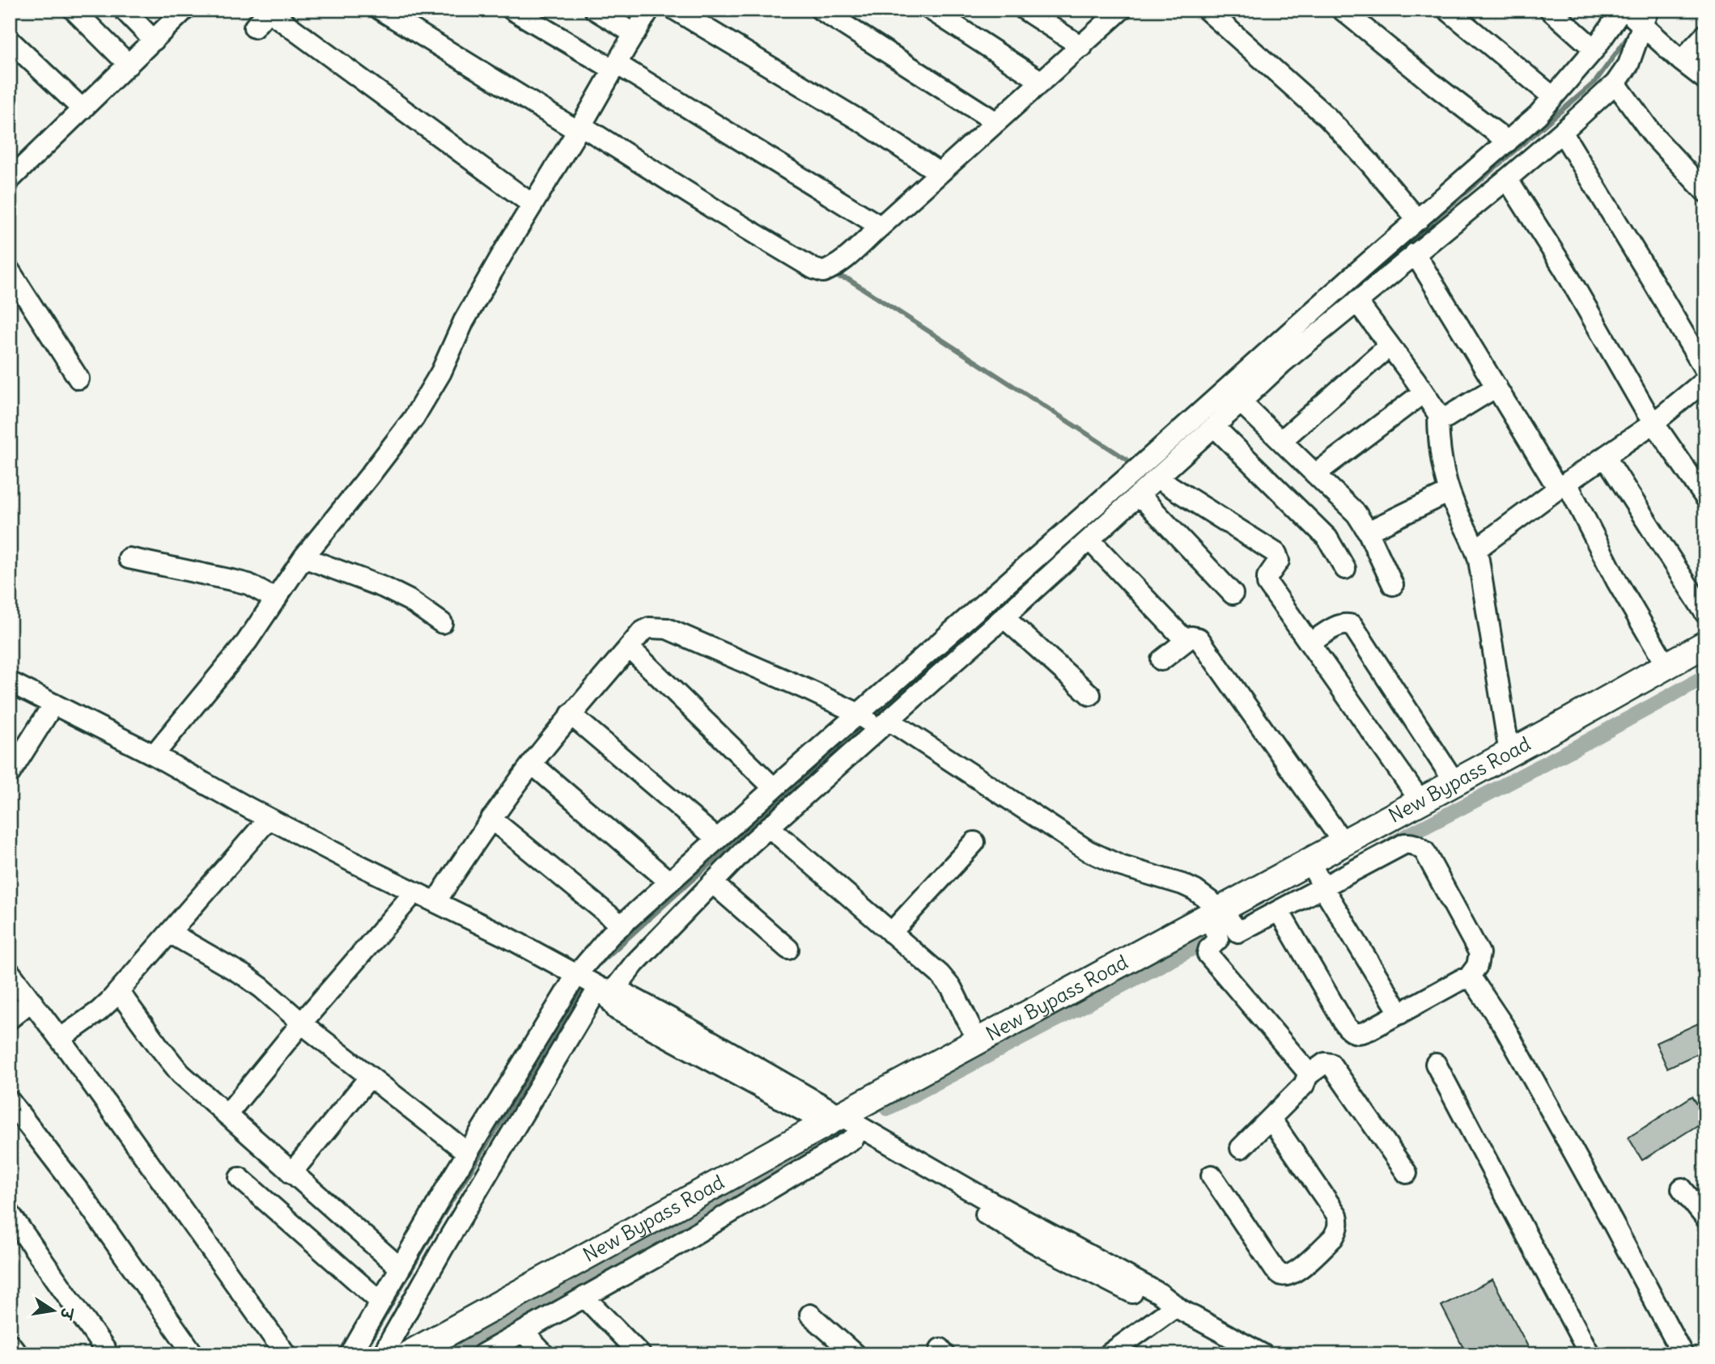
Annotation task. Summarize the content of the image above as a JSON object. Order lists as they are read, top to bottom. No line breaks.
{"streets":{"main road":["New Bypass Road"]},"north":"right"}
